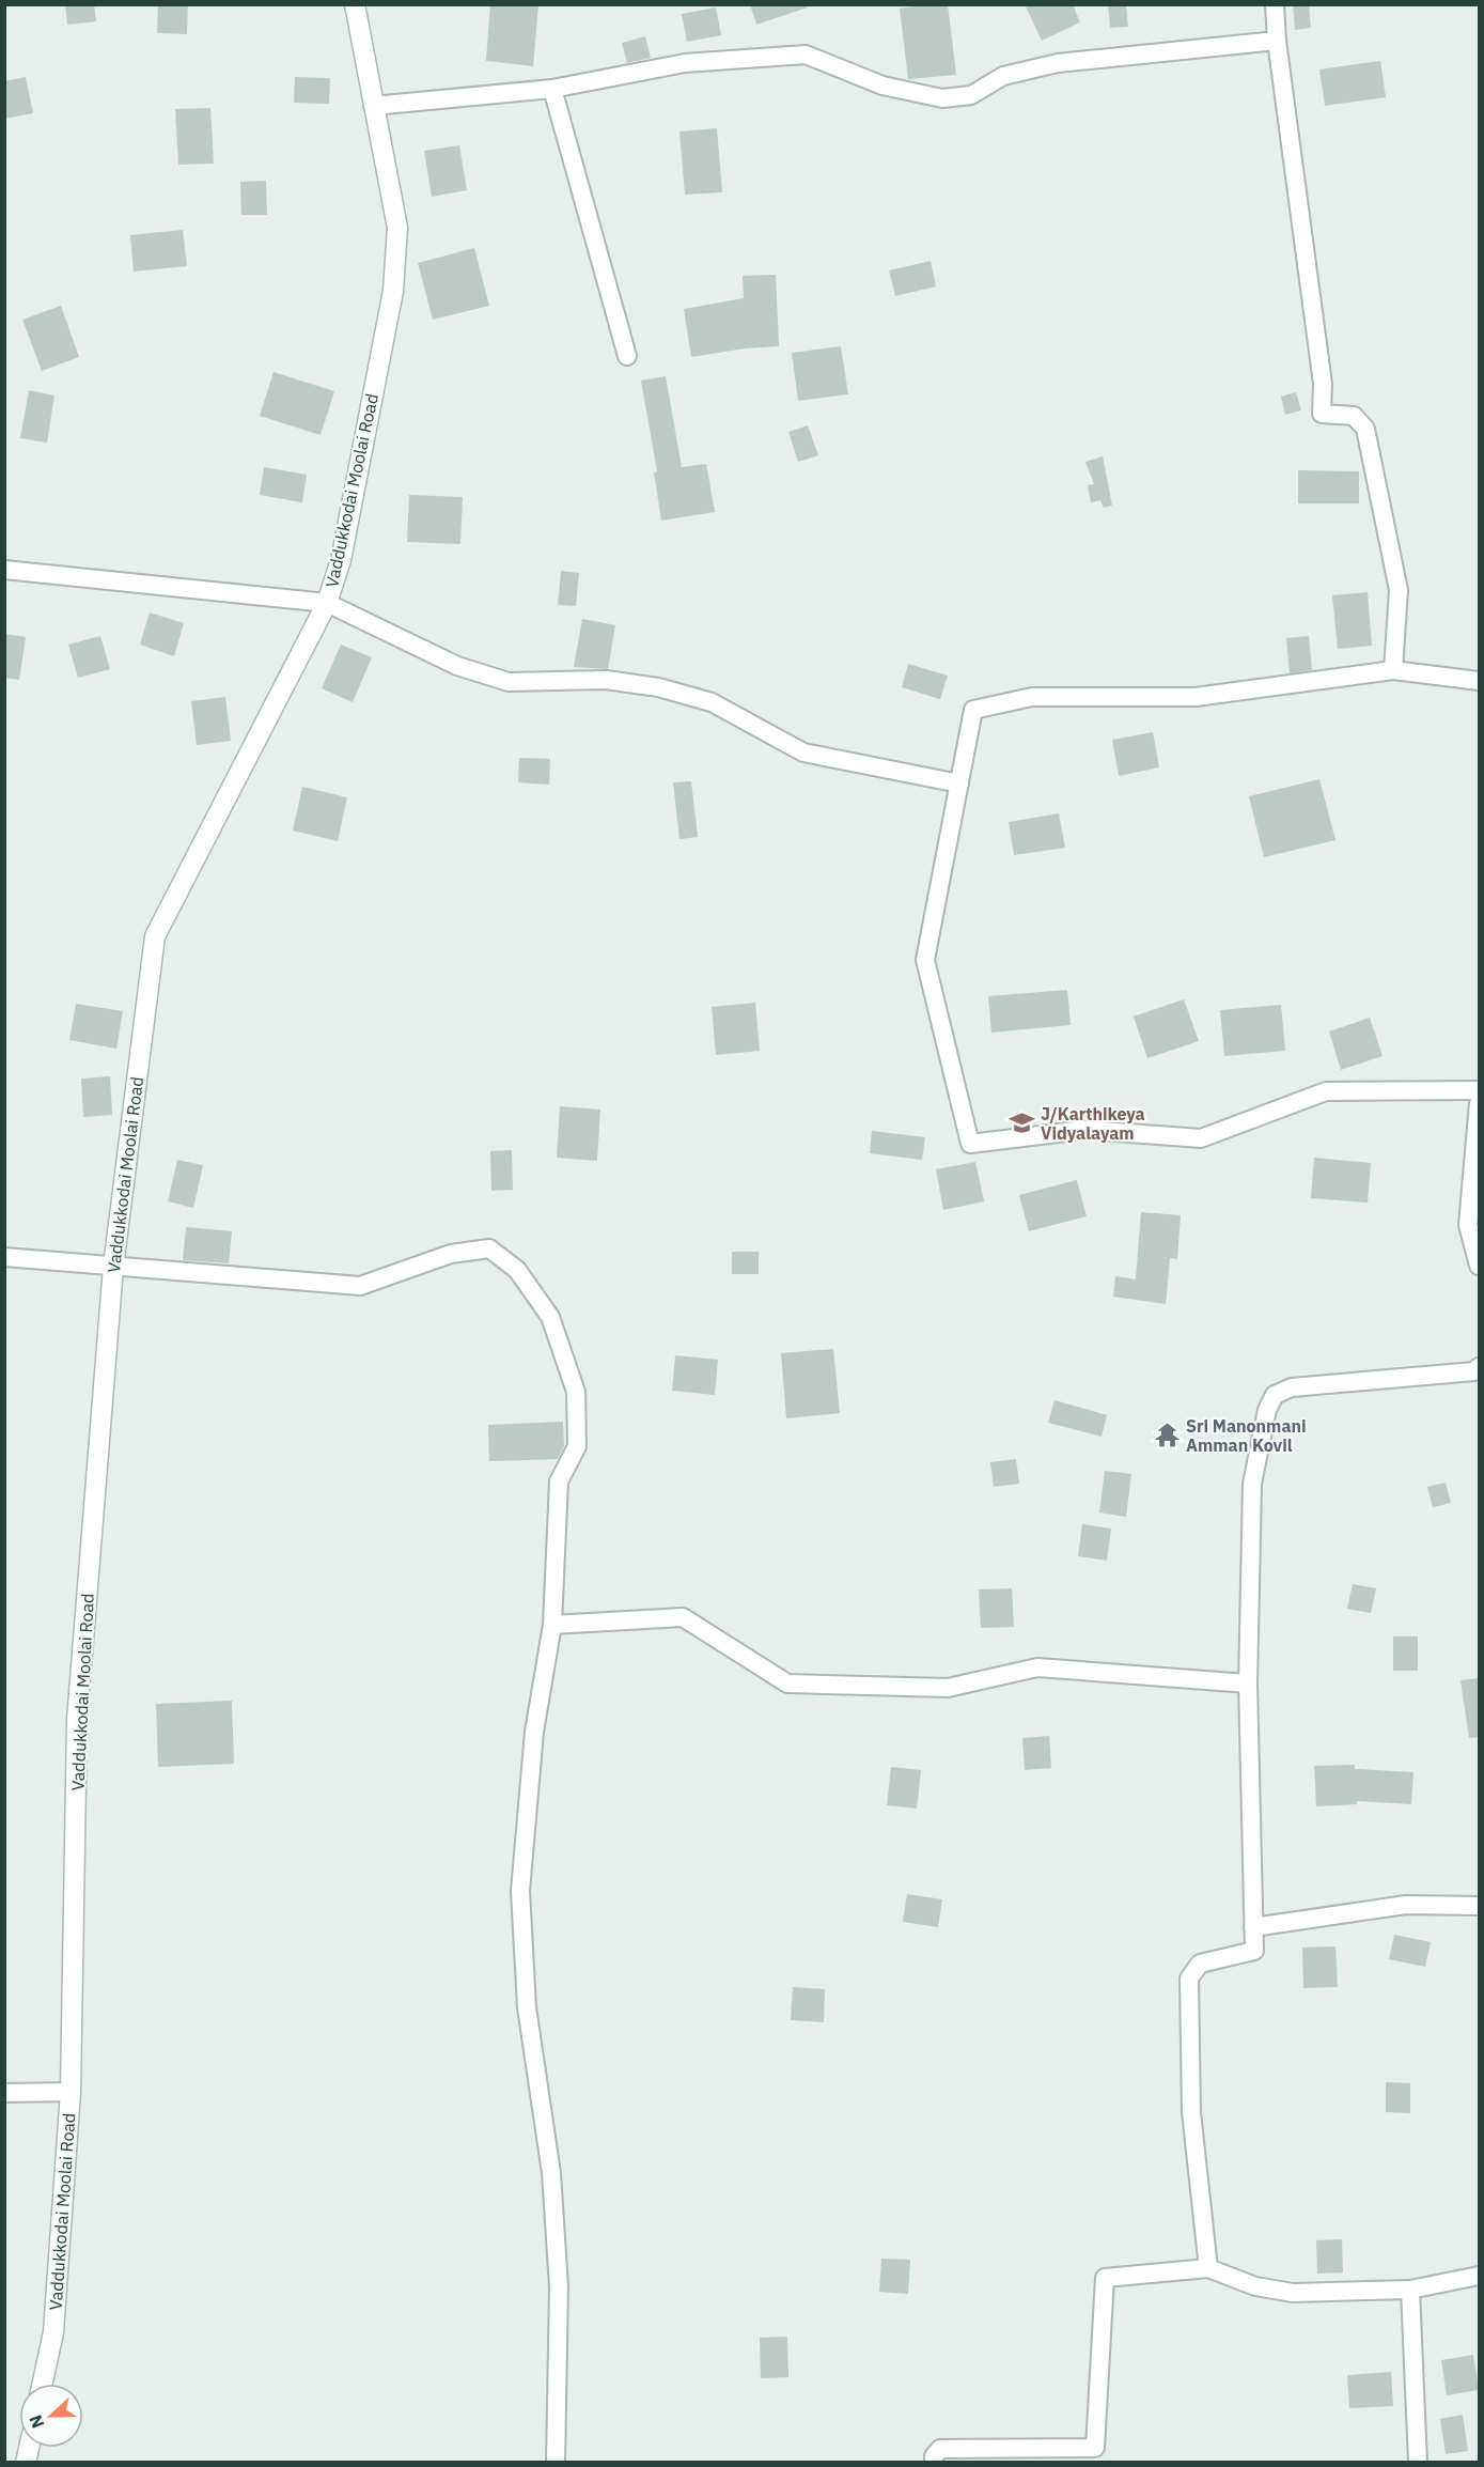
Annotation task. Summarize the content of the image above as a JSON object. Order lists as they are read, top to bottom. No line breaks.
{"streets":{"street":["Vaddukkodai Moolai Road"]},"places":{"school or university":["J/Karthikeya Vidyalayam"],"temple":["Sri Manonmani Amman Kovil"]},"north":"left"}
